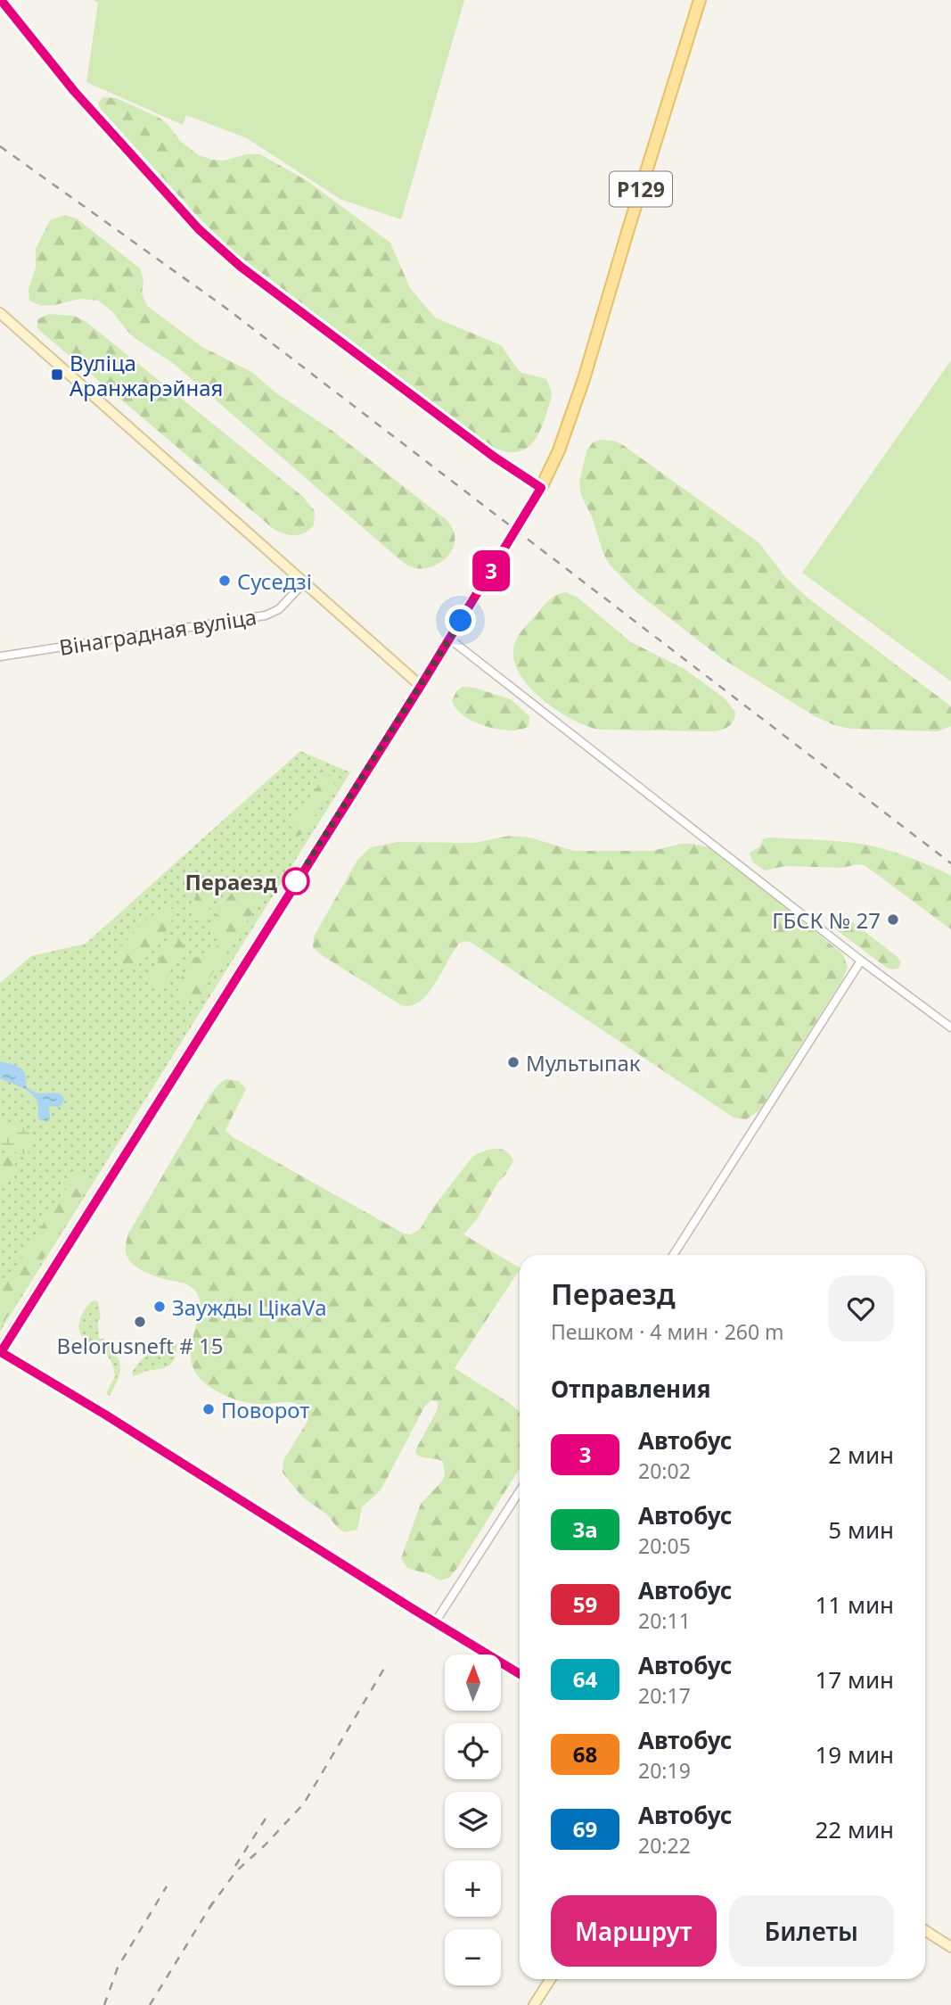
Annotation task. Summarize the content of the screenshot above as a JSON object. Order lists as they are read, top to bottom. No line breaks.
{"streets":{"main road":["Р129"],"street":["Вінаградная вуліца"]},"places":{"transit":["Вуліца Аранжарэйная"],"other":["Суседзі","Пераезд","ГБСК № 27","Мультыпак","Заужды ЦікаVа","Belorusneft # 15","Поворот"]},"lines":["bus line 3"],"north":"top","page":{"on_map":"3","heading":[["Пераезд","Пешком · 4 мин · 260 m"],"Отправления"],"list":[{"mark":"3","name":"Автобус","note":"20:02","value":"2 мин"},{"mark":"3а","name":"Автобус","note":"20:05","value":"5 мин"},{"mark":"59","name":"Автобус","note":"20:11","value":"11 мин"},{"mark":"64","name":"Автобус","note":"20:17","value":"17 мин"},{"mark":"68","name":"Автобус","note":"20:19","value":"19 мин"},{"mark":"69","name":"Автобус","note":"20:22","value":"22 мин"}],"map_buttons":["+","−"],"buttons":["Маршрут","Билеты"]}}
